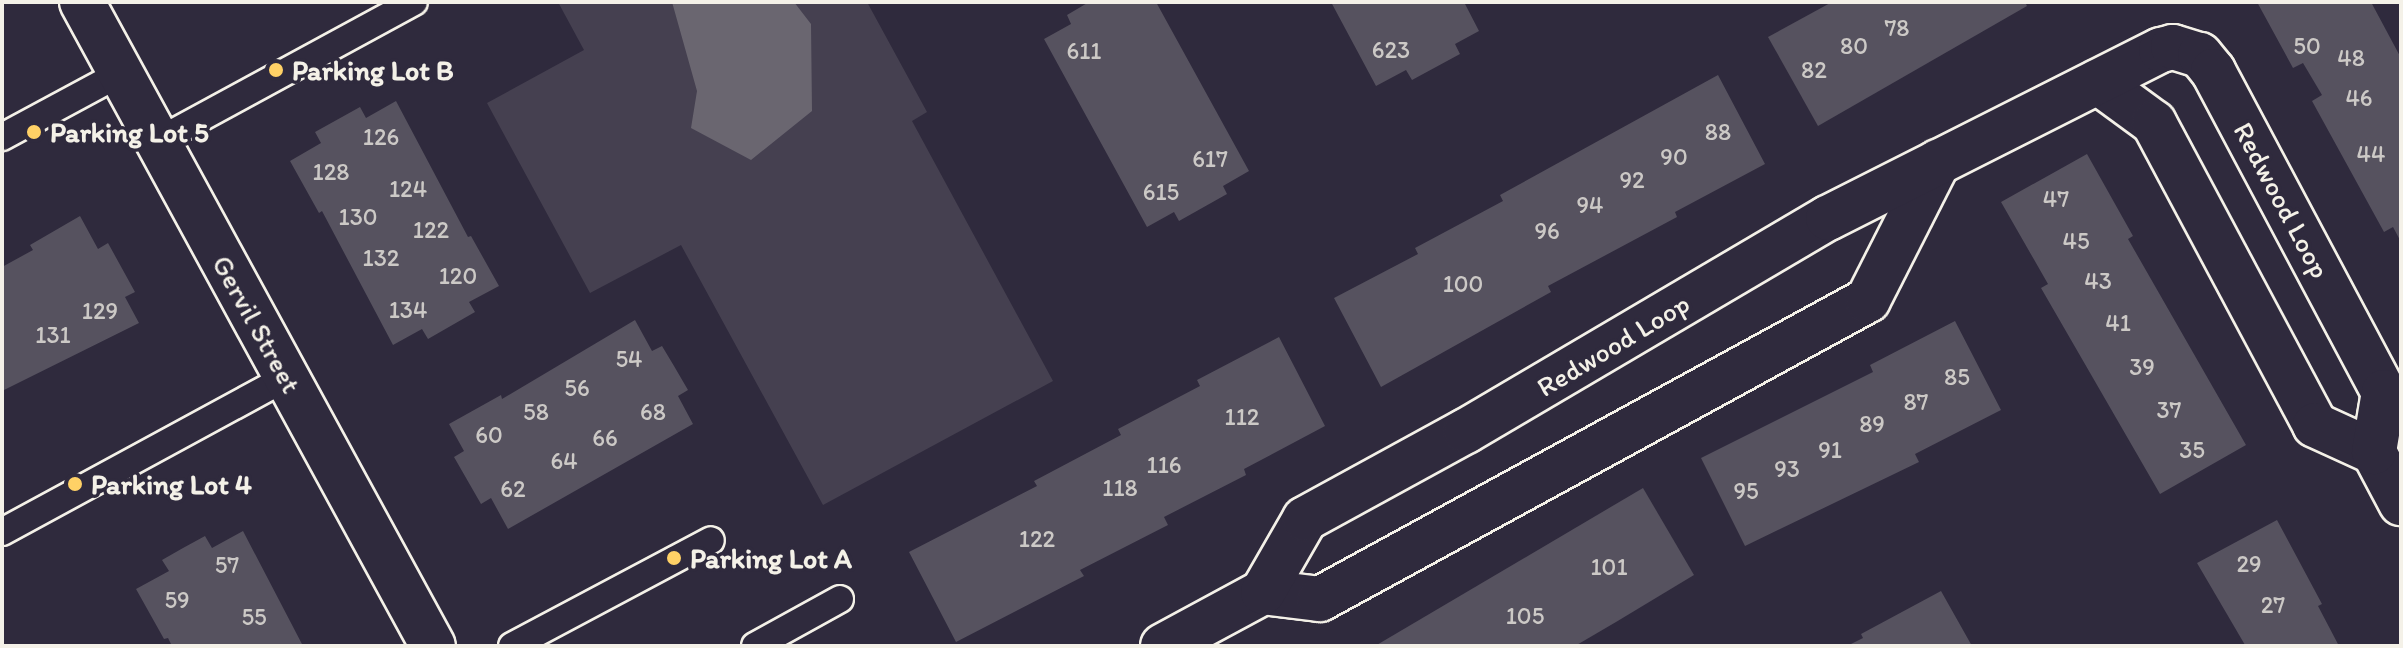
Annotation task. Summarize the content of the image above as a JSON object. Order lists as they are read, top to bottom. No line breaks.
{"streets":{"street":["Redwood Loop","Gervil Street"]},"places":["Parking Lot B","Parking Lot 5","Parking Lot 4","Parking Lot A"],"house_numbers":["78","80","50","623","611","48","82","46","88","126","44","90","617","128","92","124","615","47","94","130","122","96","45","132","120","43","100","134","129","41","131","54","39","85","56","87","37","58","68","112","89","60","66","91","35","64","116","93","118","62","95","122","29","57","101","59","27","105","55"]}
